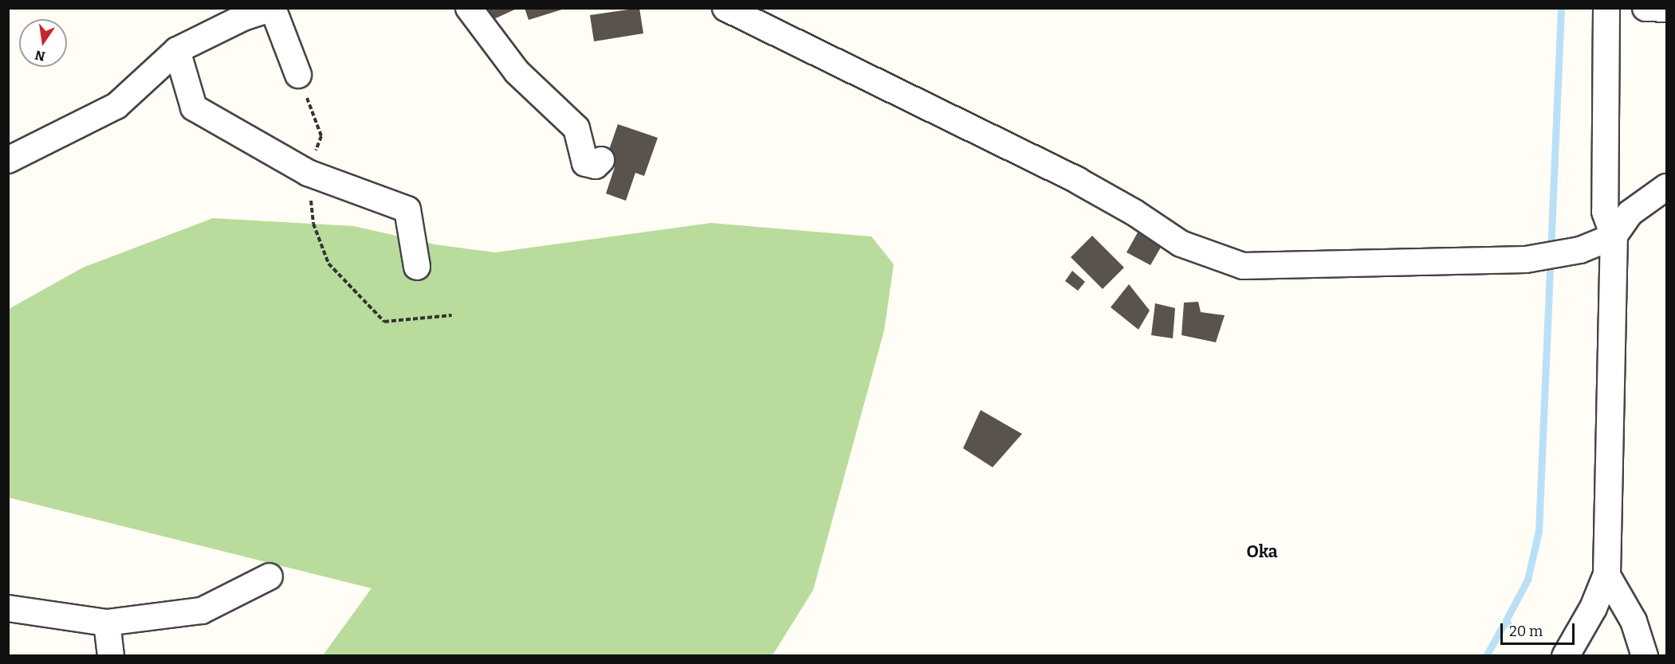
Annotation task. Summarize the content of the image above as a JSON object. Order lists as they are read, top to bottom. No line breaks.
{"districts":["Oka"],"scale_bar":"20 m","north":"bottom"}
